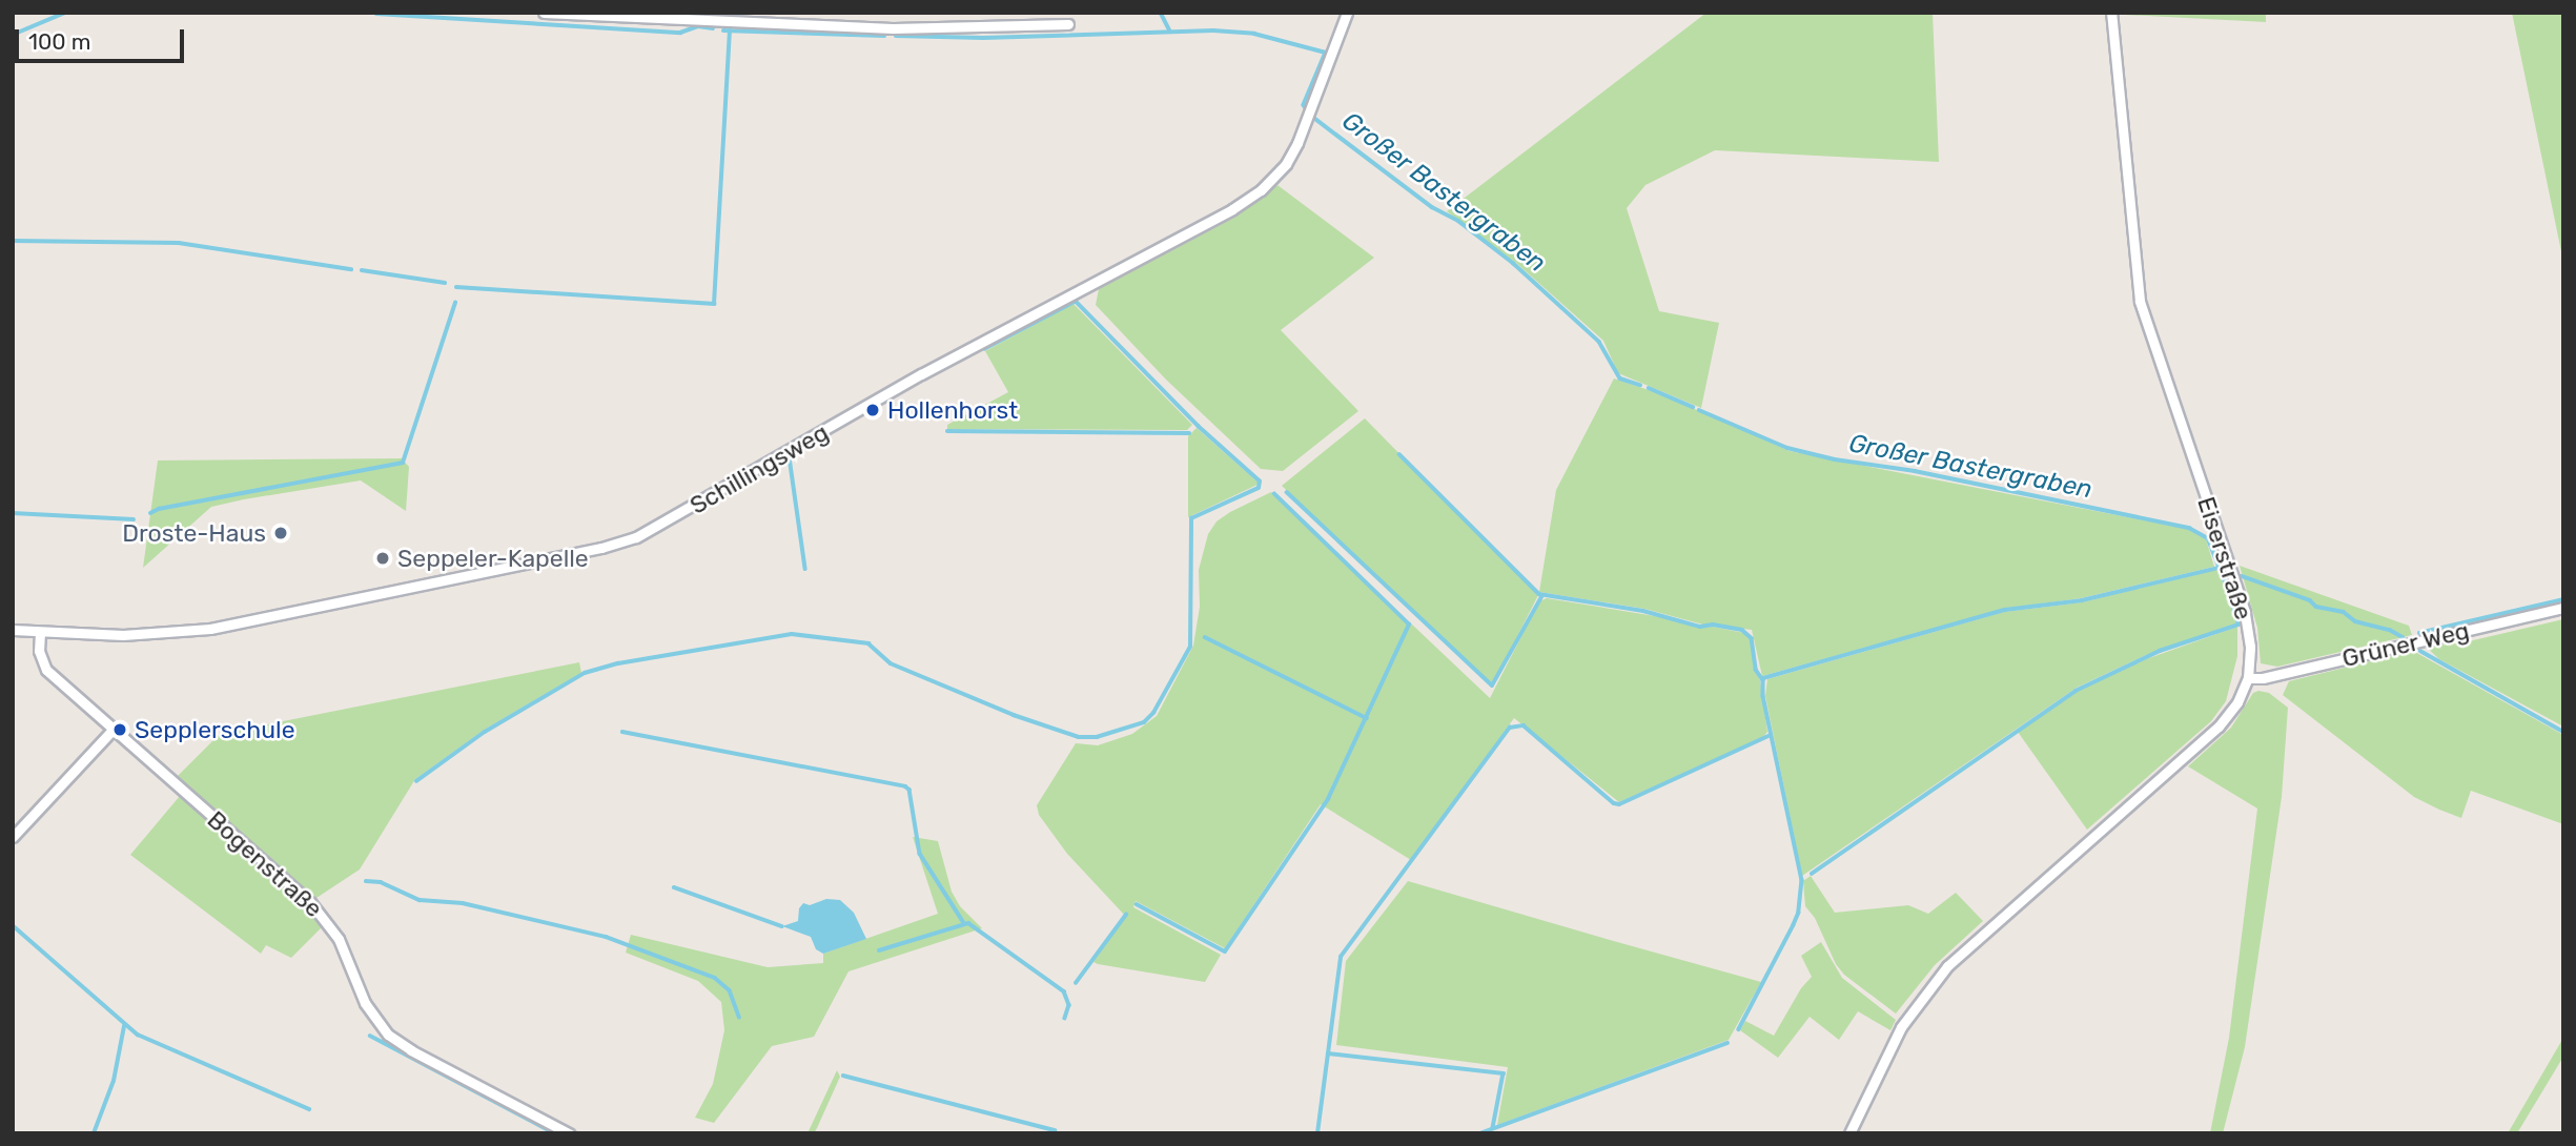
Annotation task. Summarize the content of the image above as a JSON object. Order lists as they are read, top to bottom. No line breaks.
{"streets":{"street":["Schillingsweg","Eiserstraße","Grüner Weg","Bogenstraße"]},"crossings":[["Schillingsweg","Bogenstraße"],["Eiserstraße","Grüner Weg"]],"water":["Großer Bastergraben"],"places":["Hollenhorst","Droste-Haus","Seppeler-Kapelle","Sepplerschule"],"scale_bar":"100 m"}
